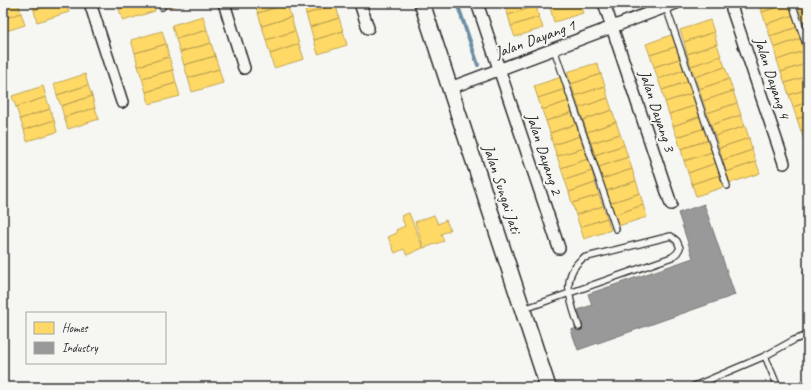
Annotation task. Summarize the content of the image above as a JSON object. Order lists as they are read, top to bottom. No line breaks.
{"streets":{"main road":["Jalan Sungai Jati"],"street":["Jalan Dayang 1","Jalan Dayang 4","Jalan Dayang 3","Jalan Dayang 2"]},"crossings":[["Jalan Dayang 1","Jalan Dayang 3"],["Jalan Dayang 1","Jalan Dayang 2"],["Jalan Dayang 1","Jalan Sungai Jati"]],"legend":["Homes","Industry"]}
